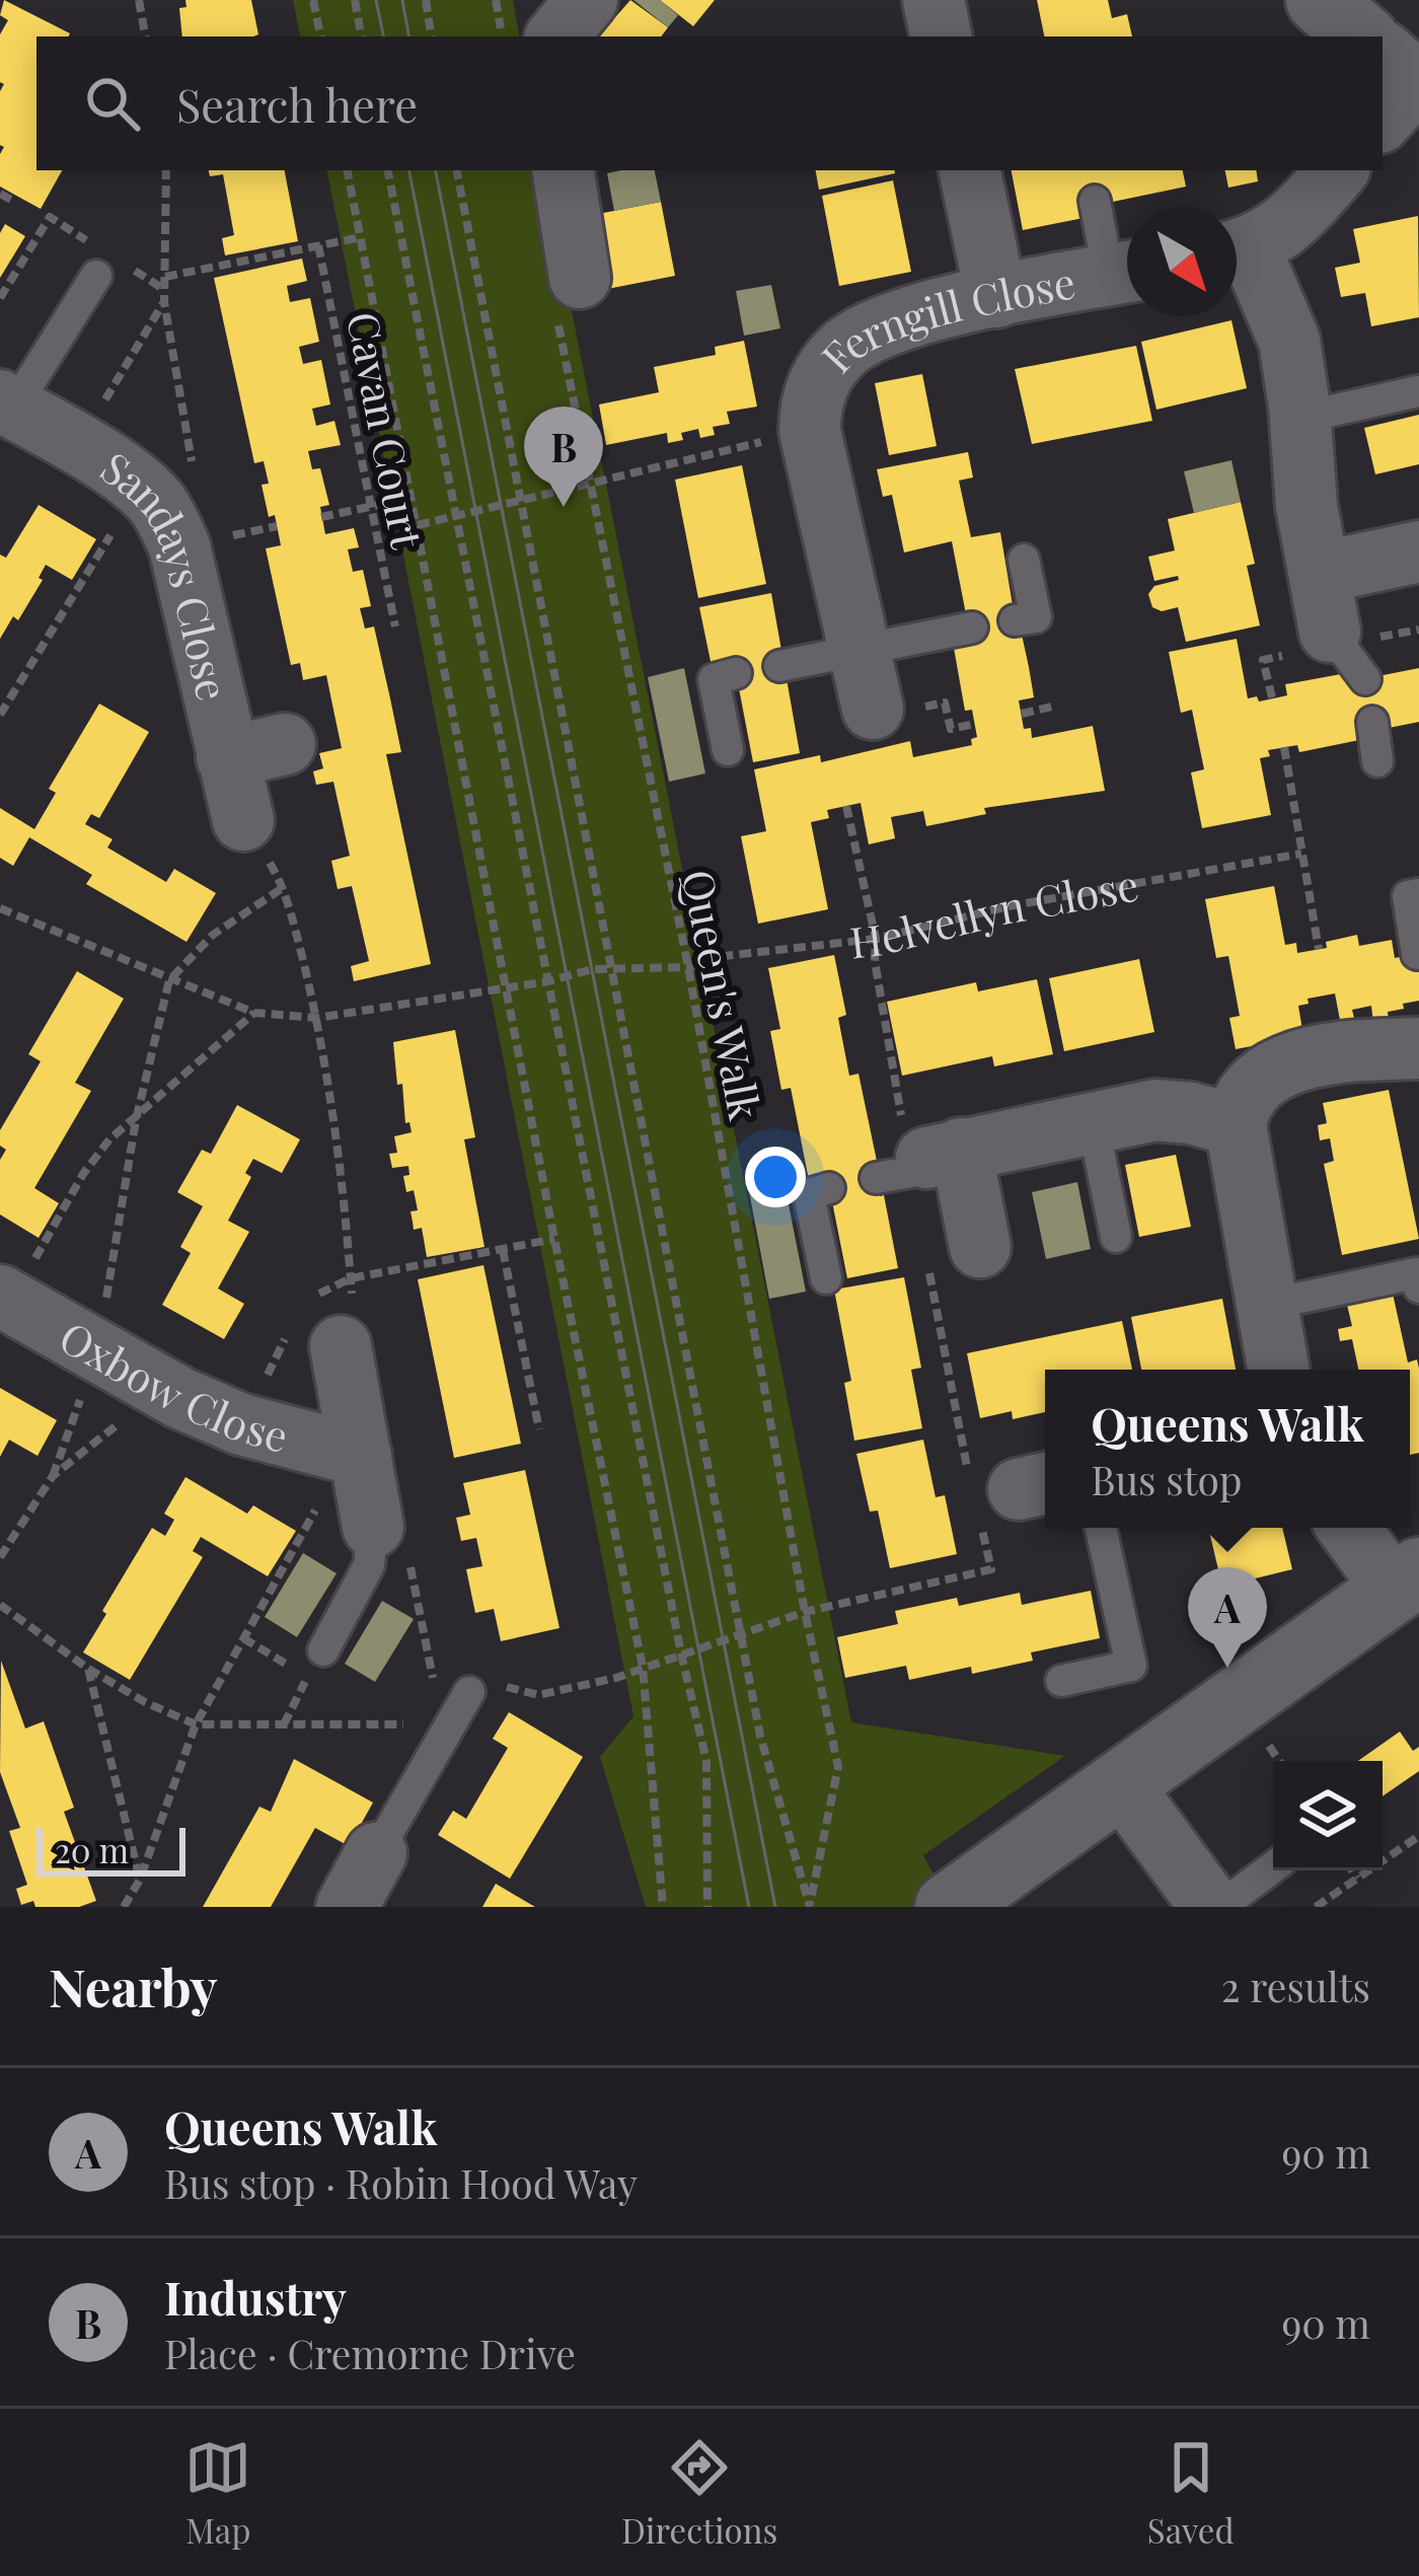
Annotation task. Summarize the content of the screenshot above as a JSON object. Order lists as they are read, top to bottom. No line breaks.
{"streets":{"street":["Ferngill Close","Sandays Close","Oxbow Close"],"path":["Cavan Court","Helvellyn Close","Queen's Walk"]},"crossings":[["Ferngill Close","Queen's Walk"],["Helvellyn Close","Queen's Walk"]],"scale_bar":"20 m","north":"bottom right","page":{"search":"Search here","pins":["B","A"],"popup":["Queens Walk","Bus stop"],"scale":"20 m","heading":["Nearby","2 results"],"list":[{"mark":"A","name":"Queens Walk","note":"Bus stop · Robin Hood Way","value":"90 m"},{"mark":"B","name":"Industry","note":"Place · Cremorne Drive","value":"90 m"}],"nav":["Map","Directions","Saved"]}}
